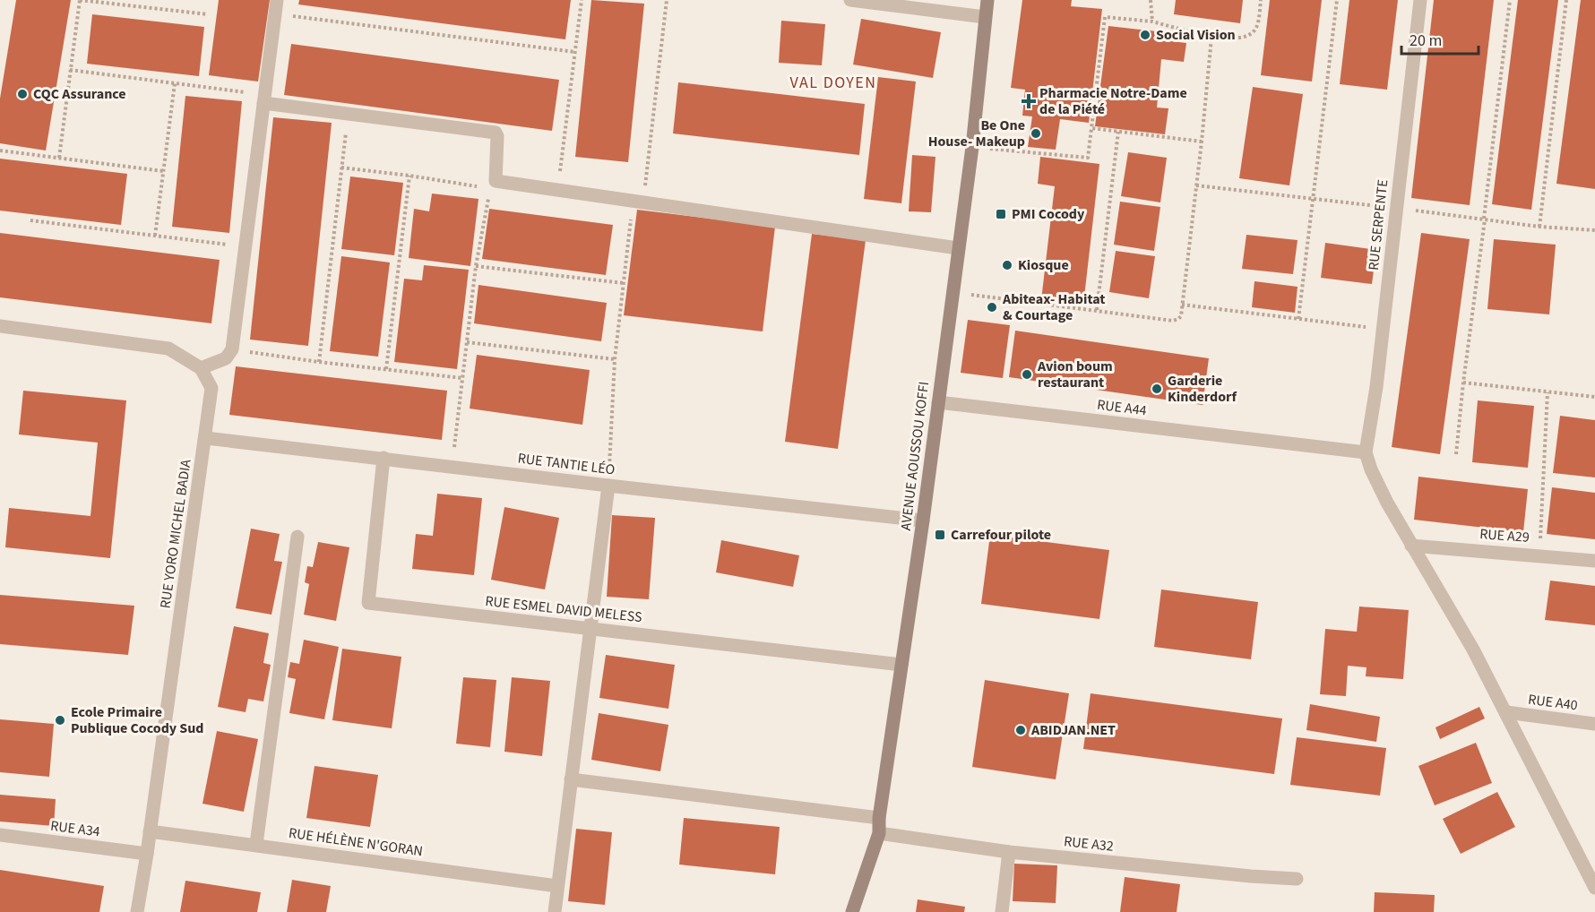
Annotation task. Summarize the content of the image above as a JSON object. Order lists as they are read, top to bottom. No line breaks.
{"streets":{"street":["RUE SERPENTE","RUE A44","AVENUE AOUSSOU KOFFI","RUE TANTIE LÉO","RUE YORO MICHEL BADIA","RUE A29","RUE ESMEL DAVID MELESS","RUE A40","RUE A34","RUE HÉLÈNE N'GORAN","RUE A32"]},"crossings":[["RUE SERPENTE","RUE A44"],["RUE A44","AVENUE AOUSSOU KOFFI"],["AVENUE AOUSSOU KOFFI","RUE TANTIE LÉO"],["AVENUE AOUSSOU KOFFI","RUE ESMEL DAVID MELESS"],["AVENUE AOUSSOU KOFFI","RUE A32"],["RUE TANTIE LÉO","RUE YORO MICHEL BADIA"],["RUE TANTIE LÉO","RUE ESMEL DAVID MELESS"],["RUE YORO MICHEL BADIA","RUE A34"],["RUE YORO MICHEL BADIA","RUE HÉLÈNE N'GORAN"]],"districts":["VAL DOYEN"],"places":{"other":["Social Vision","CQC Assurance","Be One House- Makeup","Kiosque","Abiteax- Habitat & Courtage","Avion boum restaurant","Garderie Kinderdorf","Ecole Primaire Publique Cocody Sud","ABIDJAN.NET"],"health":["Pharmacie Notre-Dame de la Piété"],"transit":["PMI Cocody","Carrefour pilote"]},"scale_bar":"20 m"}
